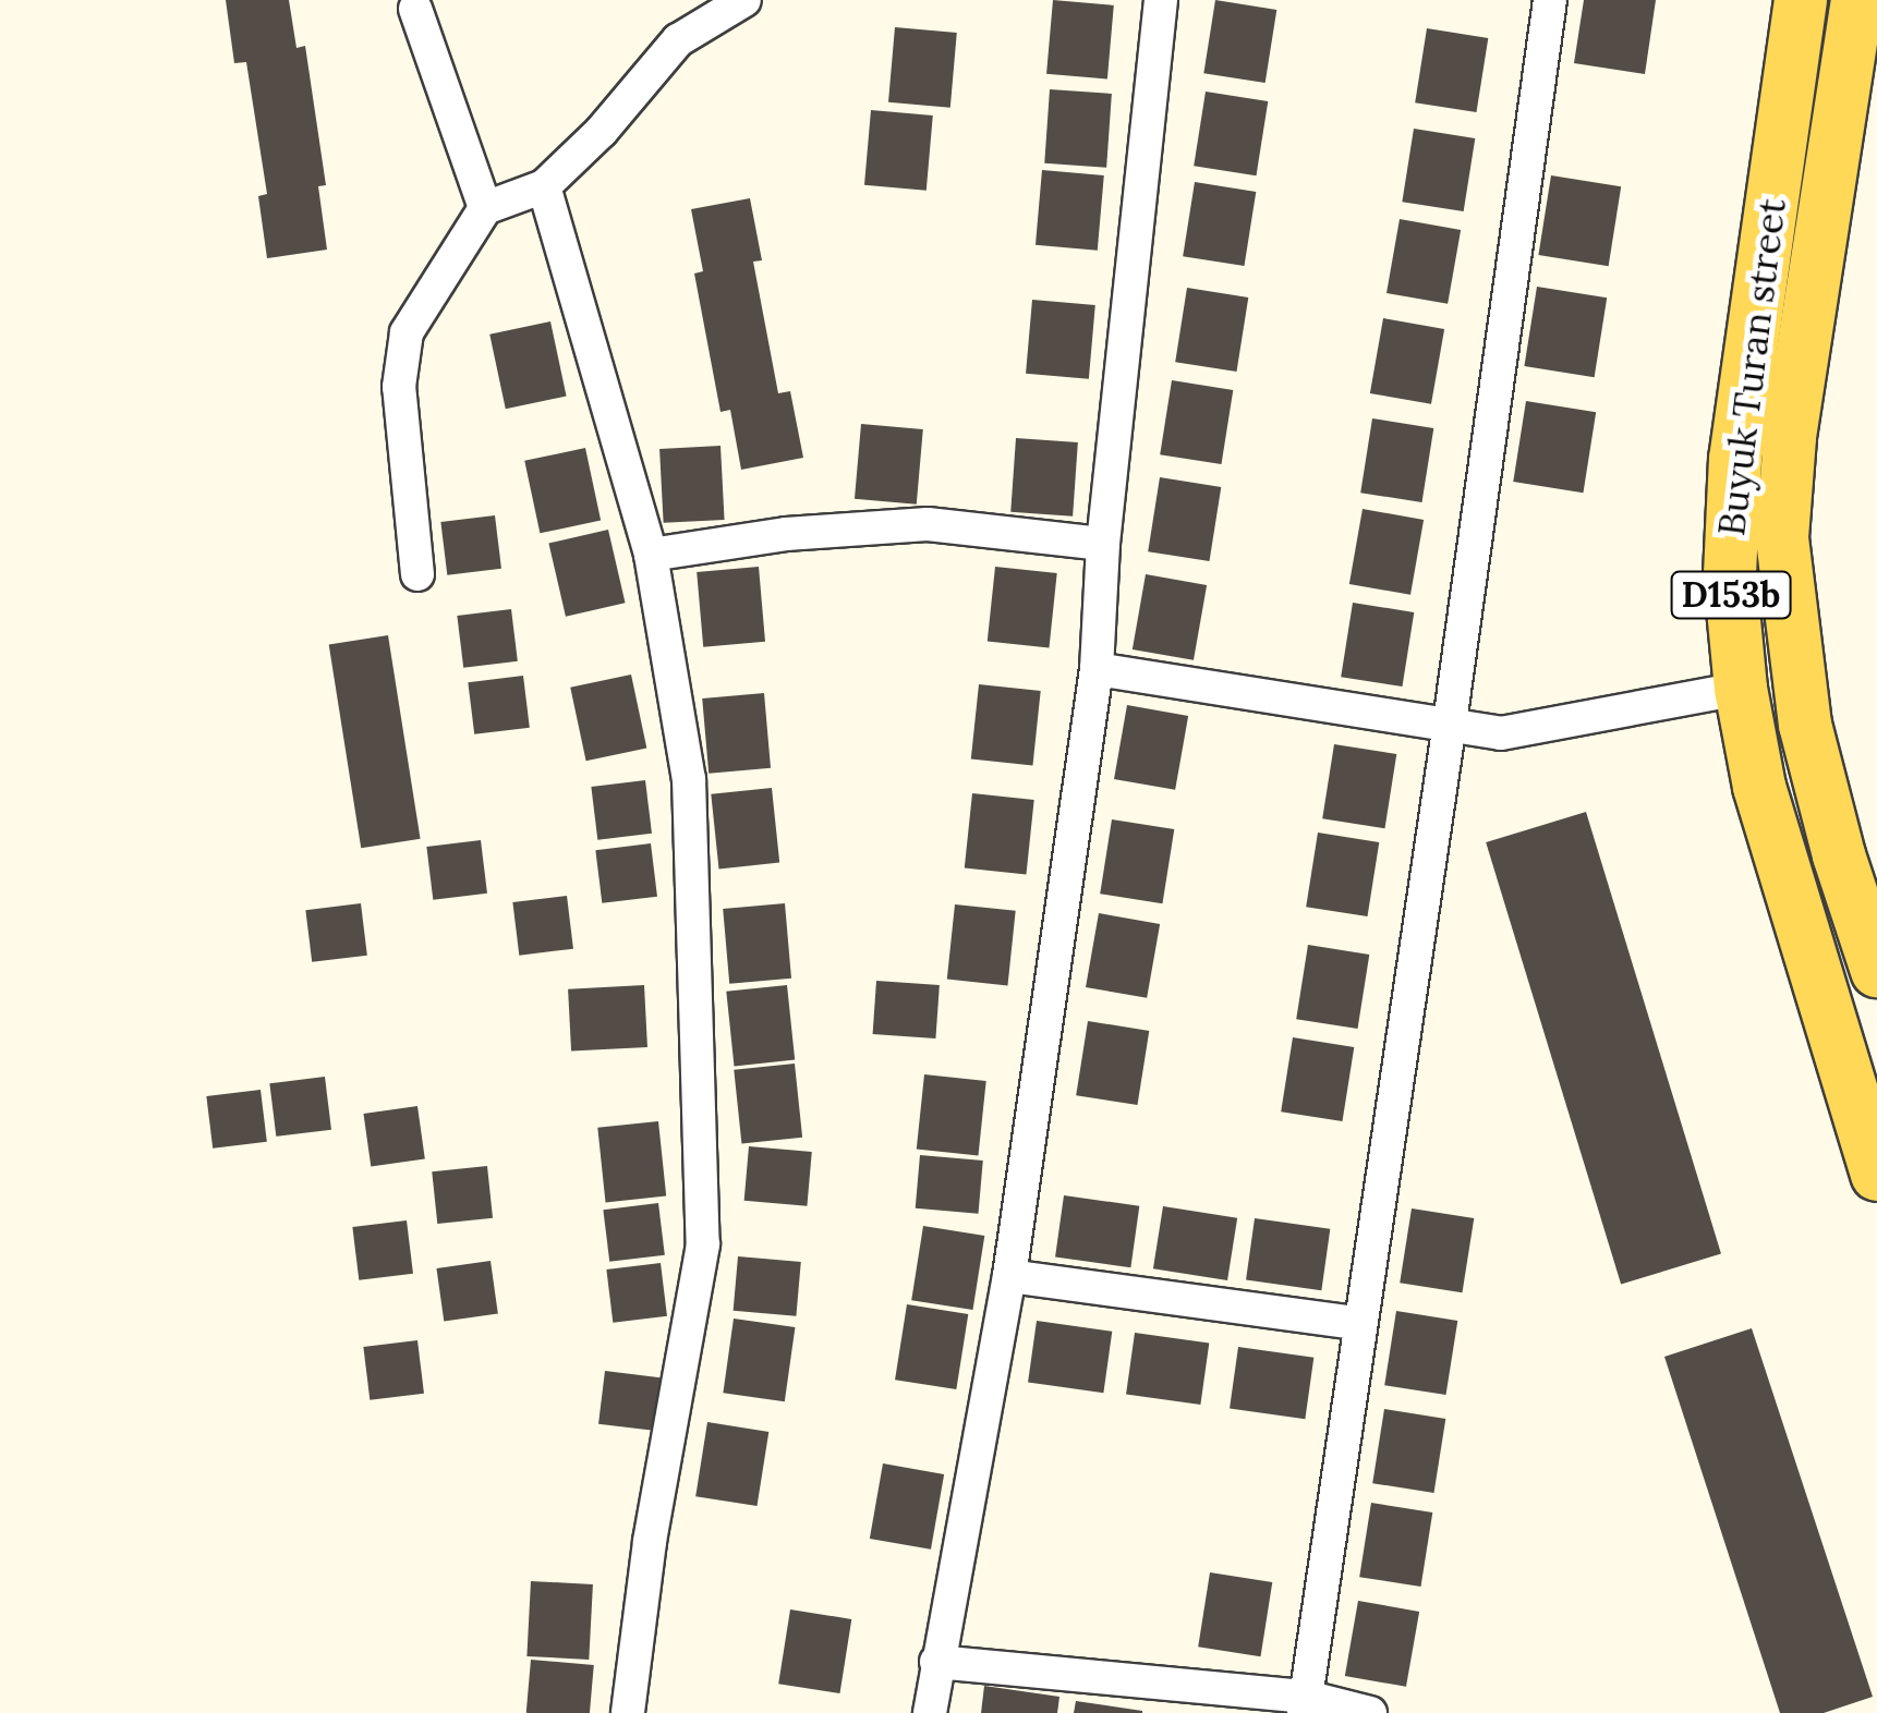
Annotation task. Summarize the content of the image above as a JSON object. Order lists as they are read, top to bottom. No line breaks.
{"streets":{"main road":["Buyuk Turan street","D153b"]}}
